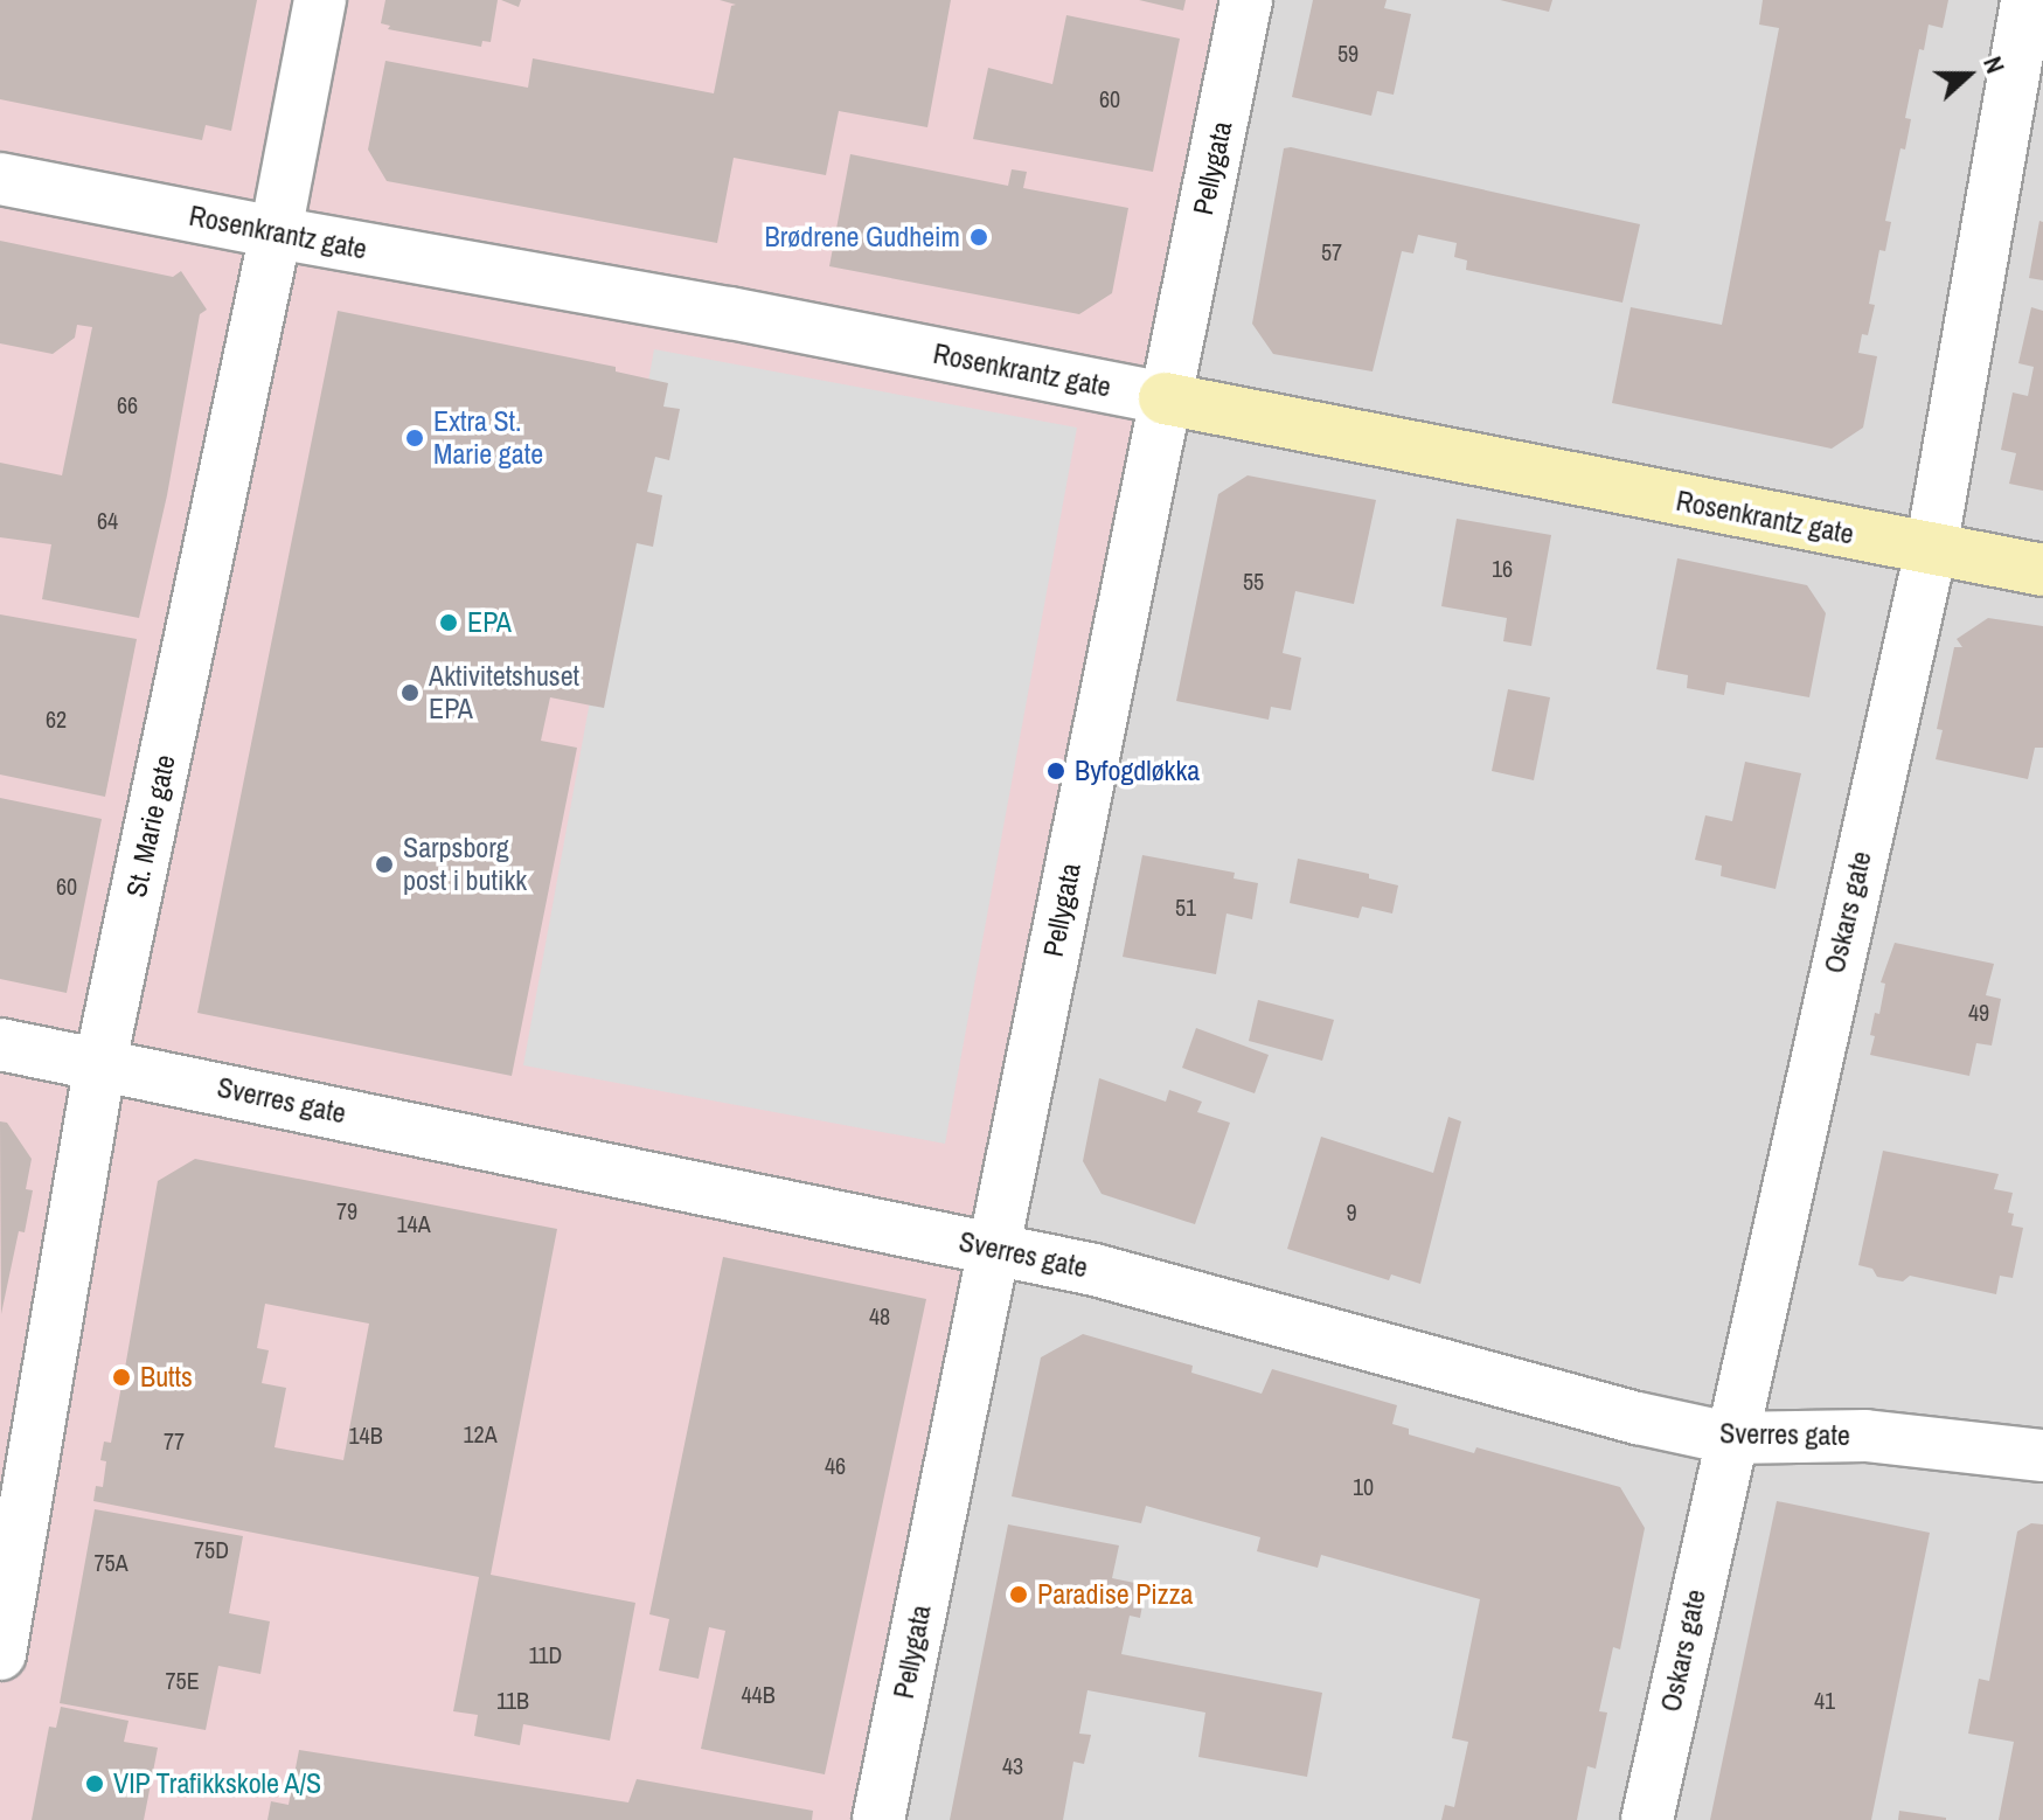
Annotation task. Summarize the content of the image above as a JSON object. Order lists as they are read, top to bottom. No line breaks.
{"streets":{"street":["Pellygata","Rosenkrantz gate","St. Marie gate","Oskars gate","Sverres gate"]},"crossings":[["Pellygata","Rosenkrantz gate"],["Pellygata","Sverres gate"],["Rosenkrantz gate","St. Marie gate"],["Rosenkrantz gate","Oskars gate"],["St. Marie gate","Sverres gate"],["Oskars gate","Sverres gate"]],"places":["Brødrene Gudheim","Extra St. Marie gate","EPA","Aktivitetshuset EPA","Byfogdløkka","Sarpsborg post i butikk","Butts","Paradise Pizza","VIP Trafikkskole A/S"],"house_numbers":["59","60","57","66","64","16","55","62","60","51","49","79","9","14A","48","12A","14B","77","46","10","75D","75A","11D","75E","44B","11B","41","43"],"north":"right"}
